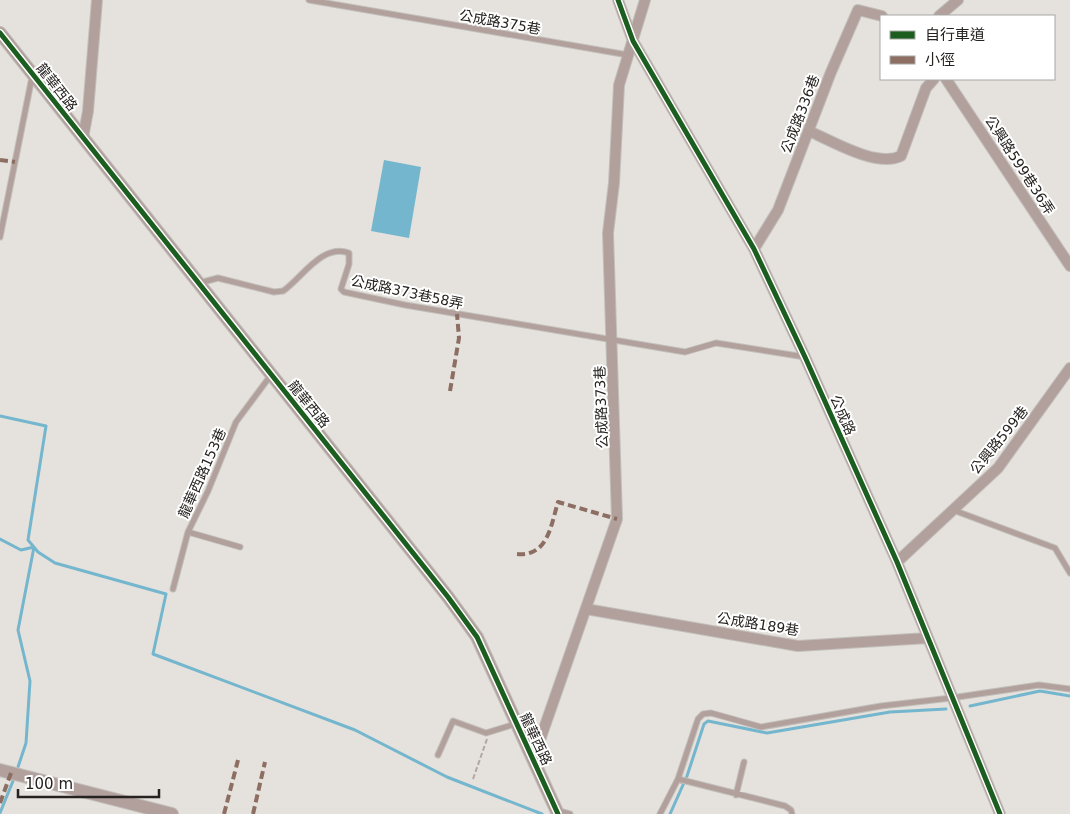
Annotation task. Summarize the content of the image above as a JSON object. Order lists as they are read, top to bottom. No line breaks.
{"streets":{"street":["龍華西路","公成路336巷","公興路599巷36弄","公成路373巷","公成路","公興路599巷","公成路189巷"],"lane":["公成路375巷","公成路373巷58弄","龍華西路153巷"]},"crossings":[["公成路375巷","公成路373巷"],["龍華西路","公成路373巷58弄"],["龍華西路","公成路373巷"],["龍華西路","龍華西路153巷"],["公成路336巷","公成路"],["公成路373巷58弄","公成路373巷"],["公成路373巷","公成路"],["公成路373巷","公成路189巷"],["公成路","公興路599巷"],["公成路","公成路189巷"]],"legend":["自行車道","小徑"],"scale_bar":"100 m"}
